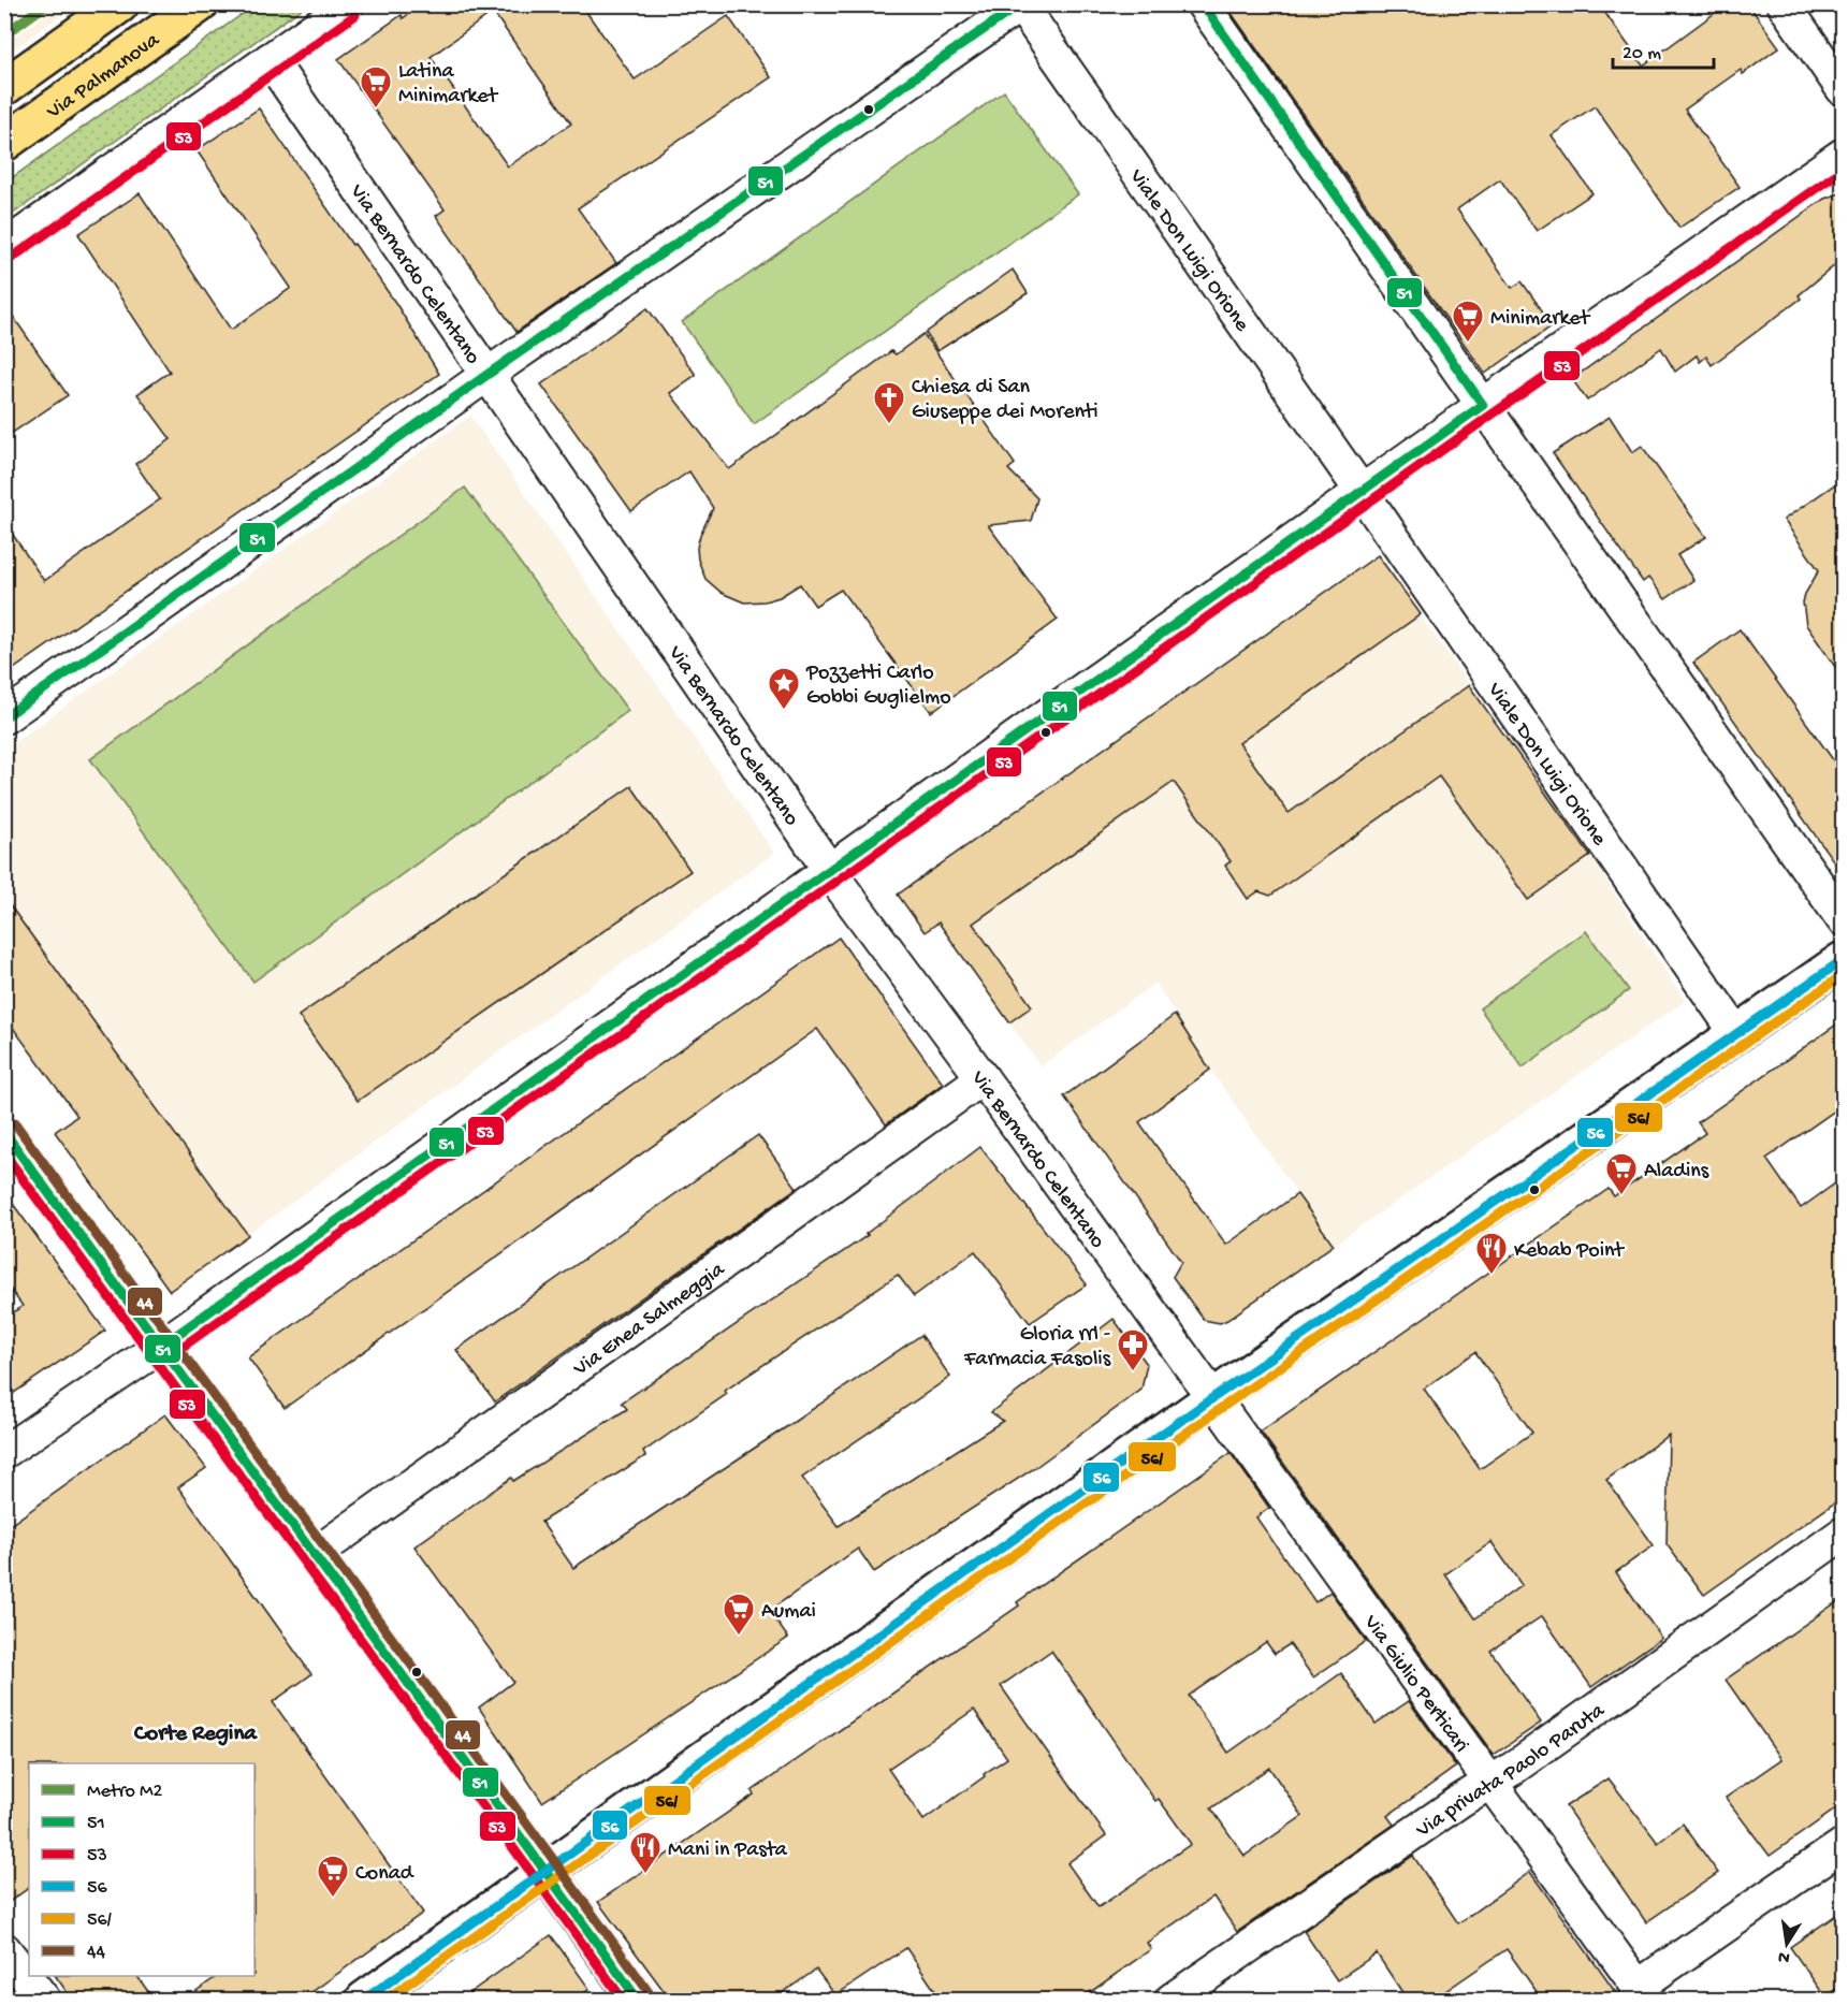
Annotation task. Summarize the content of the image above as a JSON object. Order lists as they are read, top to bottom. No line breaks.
{"streets":{"highway":["Via Palmanova"],"street":["Viale Don Luigi Orione","Via Bernardo Celentano","Via Enea Salmeggia","Via Giulio Perticari","Via privata Paolo Paruta"]},"crossings":[["Via Bernardo Celentano","Via Enea Salmeggia"],["Via Bernardo Celentano","Via Giulio Perticari"],["Via Giulio Perticari","Via privata Paolo Paruta"]],"districts":["Corte Regina"],"places":{"supermarket":["Latina Minimarket","Minimarket","Aladins","Aumai","Conad"],"church":["Chiesa di San Giuseppe dei Morenti"],"place":["Pozzetti Carlo Gobbi Guglielmo"],"restaurant":["Kebab Point","Mani in Pasta"],"pharmacy":["Gloria rrl - Farmacia Fasolis"]},"lines":["metro line M2","transit line 51","transit line 53","transit line 56","transit line 56/","transit line 44"],"legend":["Metro M2","51","53","56","56/","44"],"scale_bar":"20 m","north":"bottom"}
